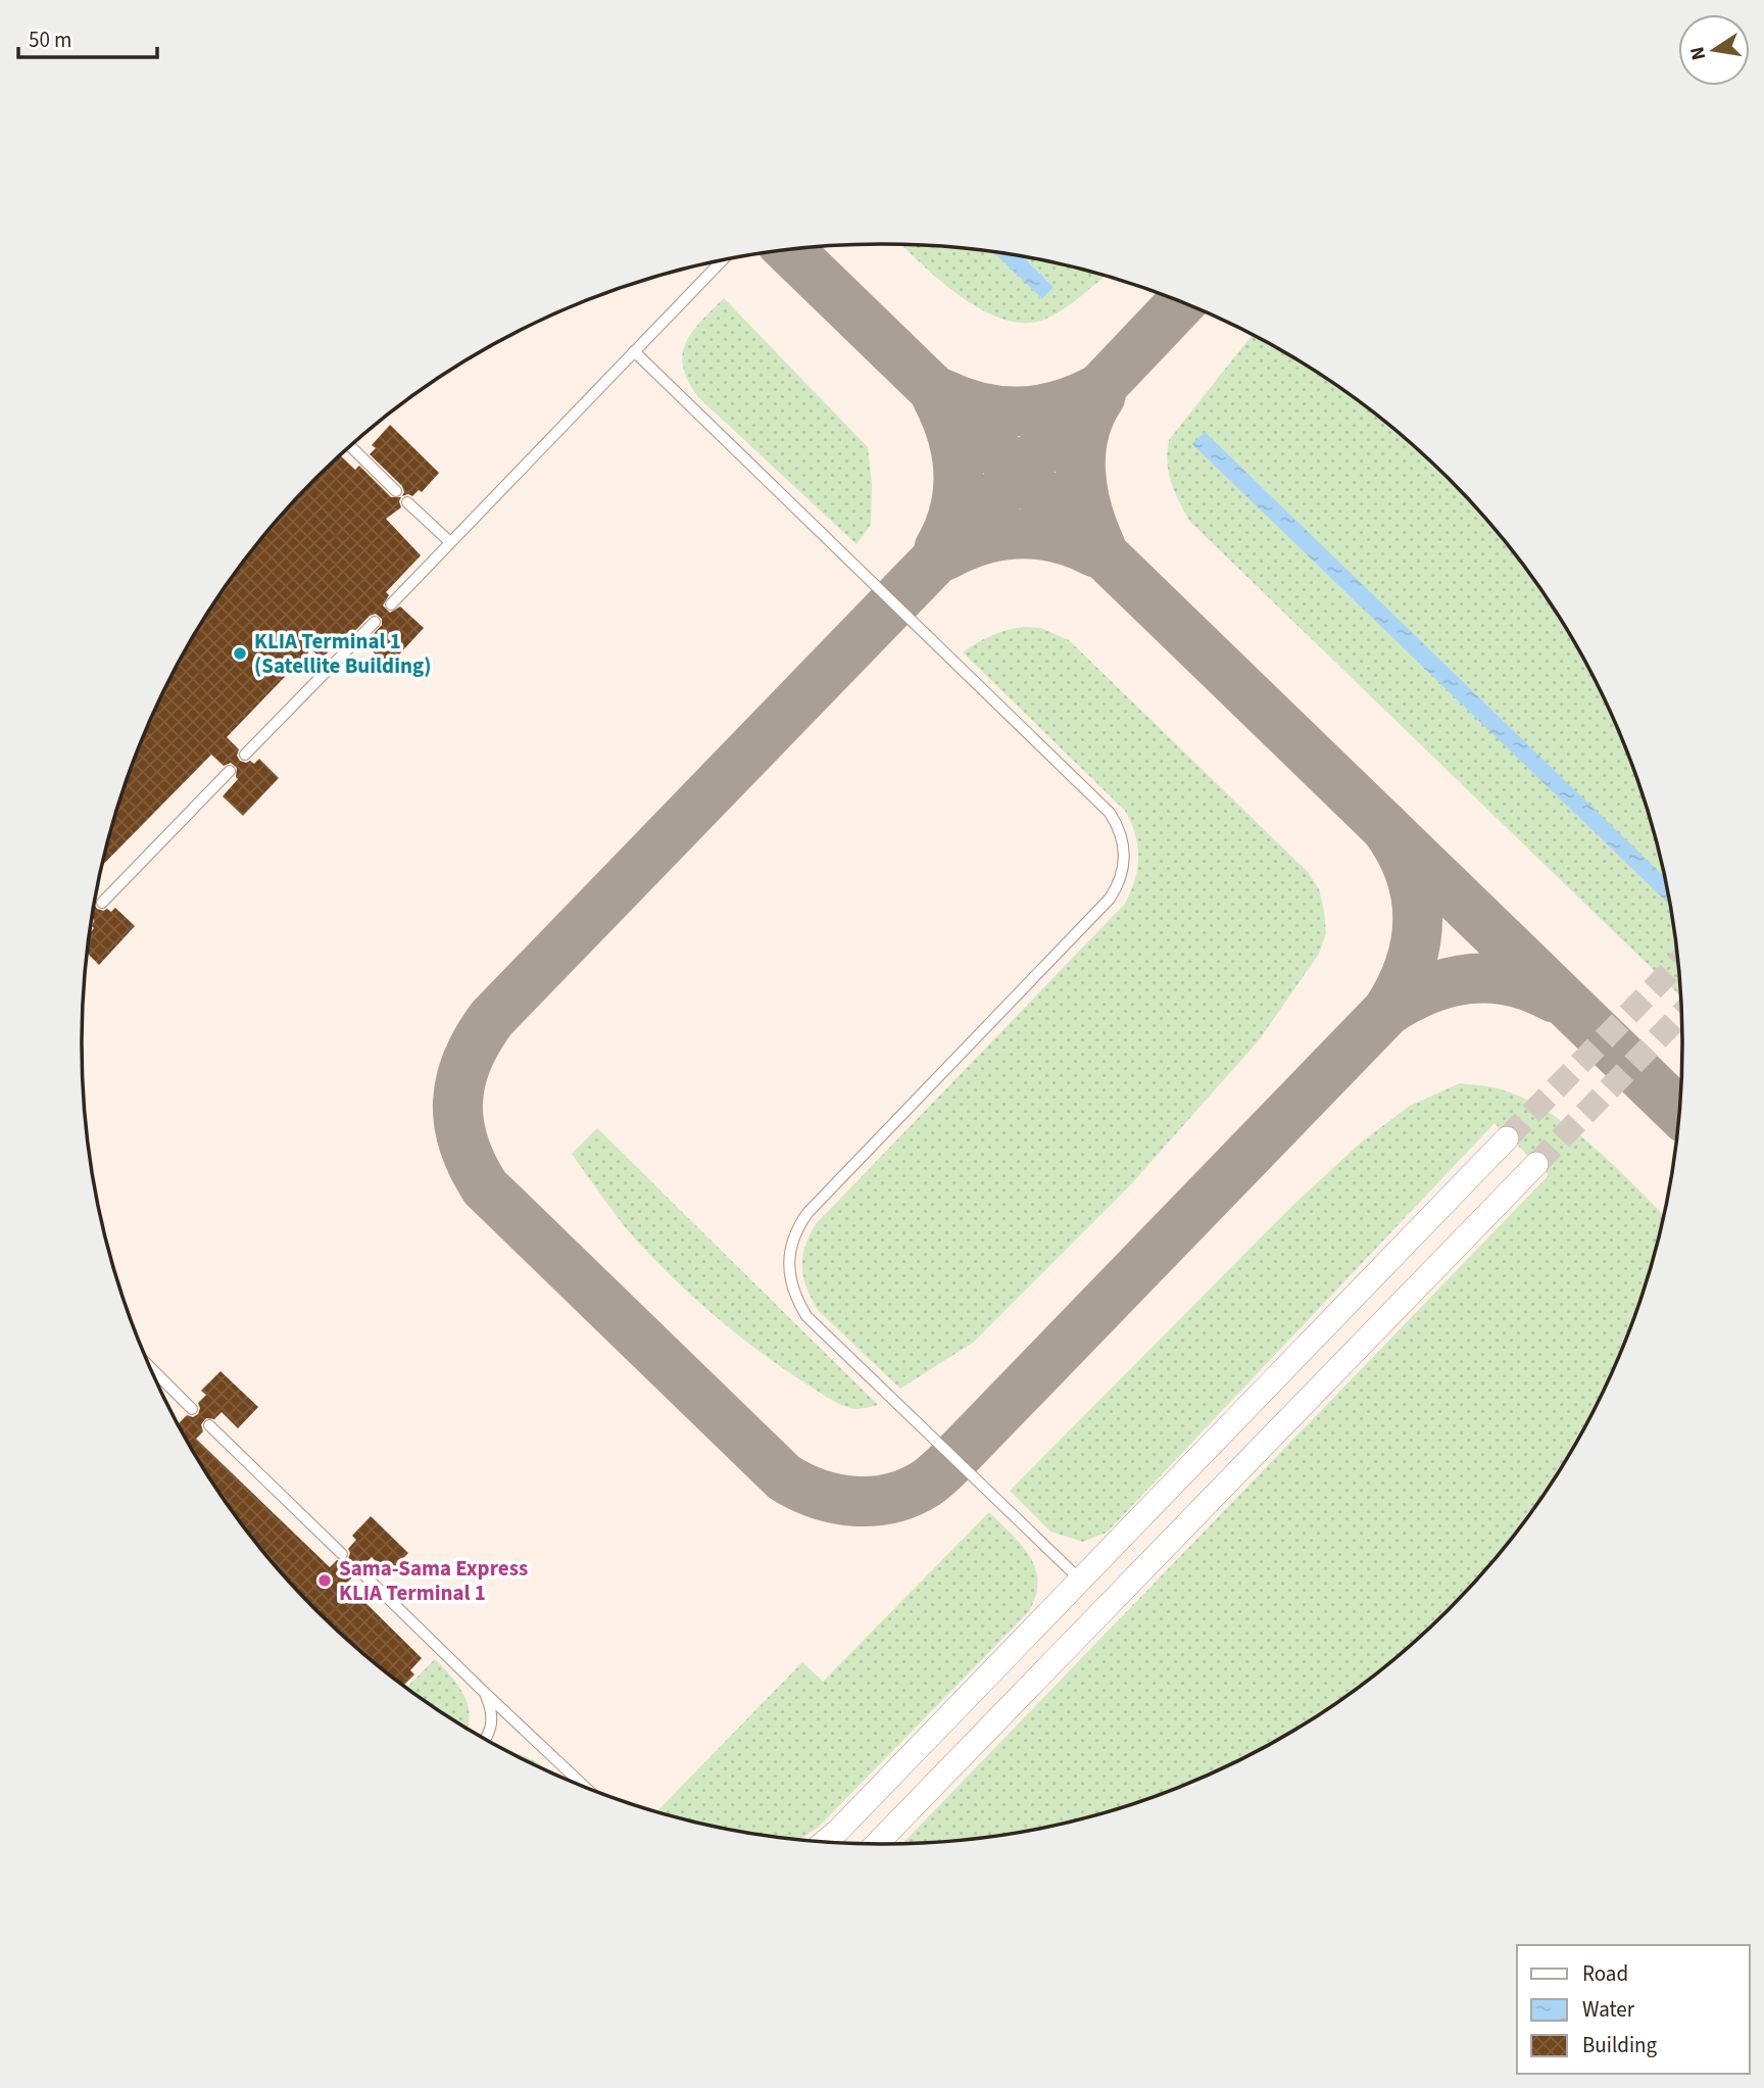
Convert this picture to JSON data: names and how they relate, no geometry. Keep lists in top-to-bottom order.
{
  "places": ["KLIA Terminal 1 (Satellite Building)", "Sama-Sama Express KLIA Terminal 1"],
  "legend": ["Road", "Water", "Building"],
  "scale_bar": "50 m",
  "north": "left"
}
